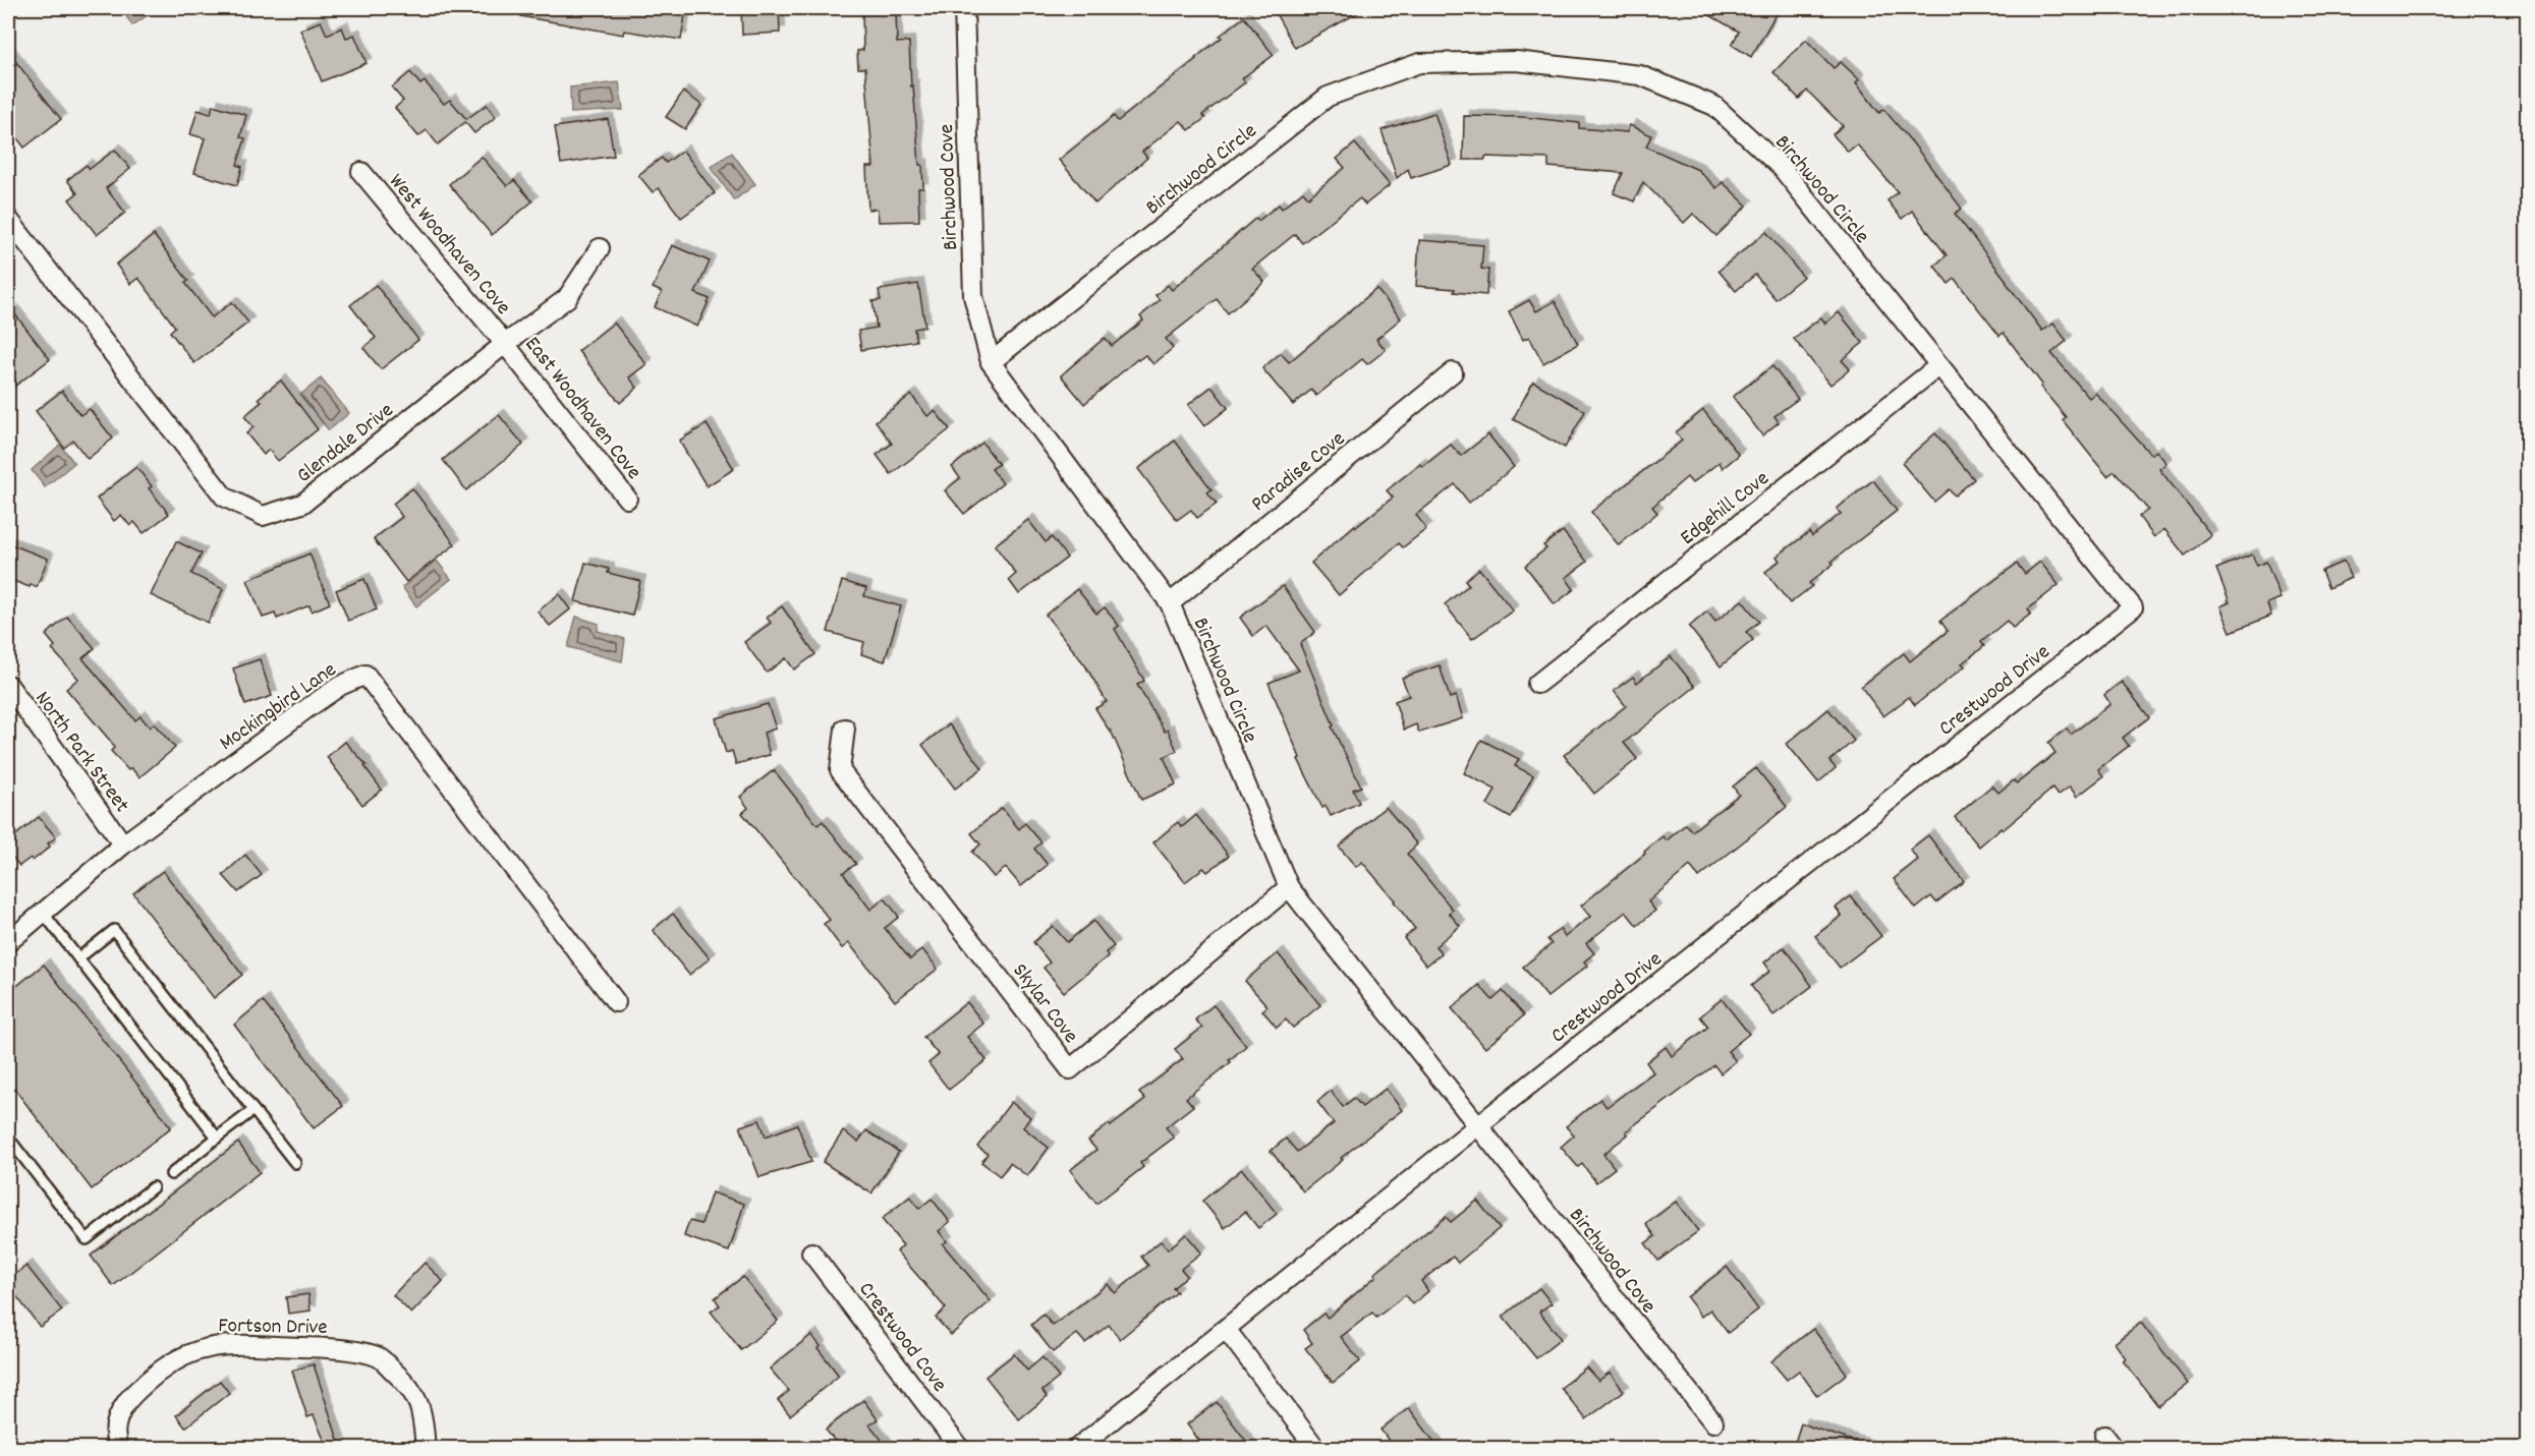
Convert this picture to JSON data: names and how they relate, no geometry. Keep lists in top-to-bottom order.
{
  "streets": {
    "street": [
      "Birchwood Circle",
      "Birchwood Cove",
      "West Woodhaven Cove",
      "East Woodhaven Cove",
      "Glendale Drive",
      "Paradise Cove",
      "Edgehill Cove",
      "Crestwood Drive",
      "Mockingbird Lane",
      "North Park Street",
      "Skylar Cove",
      "Fortson Drive",
      "Crestwood Cove"
    ]
  },
  "crossings": [
    ["Birchwood Circle", "Birchwood Cove"],
    ["Birchwood Circle", "Paradise Cove"],
    ["Birchwood Circle", "Edgehill Cove"],
    ["Birchwood Circle", "Crestwood Drive"],
    ["Birchwood Circle", "Skylar Cove"],
    ["Birchwood Cove", "Crestwood Drive"],
    ["West Woodhaven Cove", "East Woodhaven Cove"],
    ["West Woodhaven Cove", "Glendale Drive"],
    ["East Woodhaven Cove", "Glendale Drive"],
    ["Mockingbird Lane", "North Park Street"]
  ]
}
